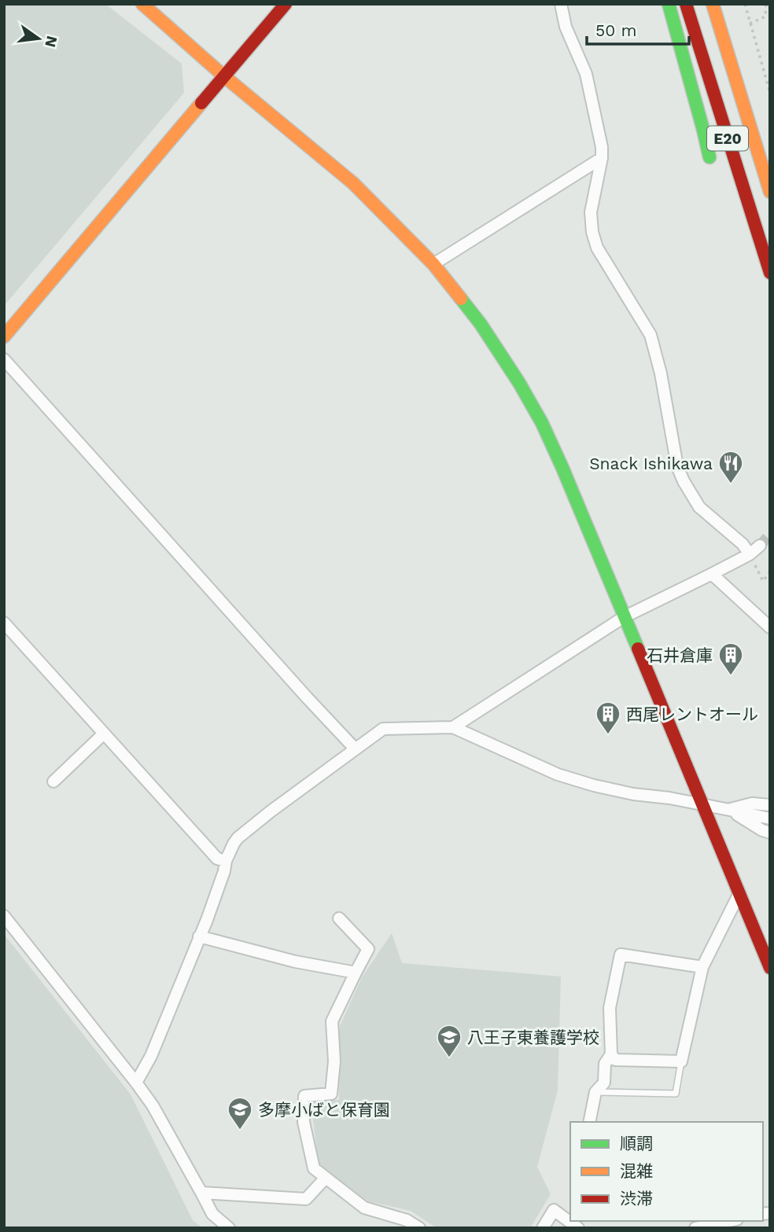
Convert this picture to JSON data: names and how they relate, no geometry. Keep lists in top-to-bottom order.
{
  "streets": {
    "main road": ["E20"]
  },
  "places": {
    "restaurant": ["Snack Ishikawa"],
    "building": ["石井倉庫", "西尾レントオール"],
    "school or university": ["八王子東養護学校", "多摩小ばと保育園"]
  },
  "legend": ["順調", "混雑", "渋滞"],
  "scale_bar": "50 m",
  "north": "right"
}
